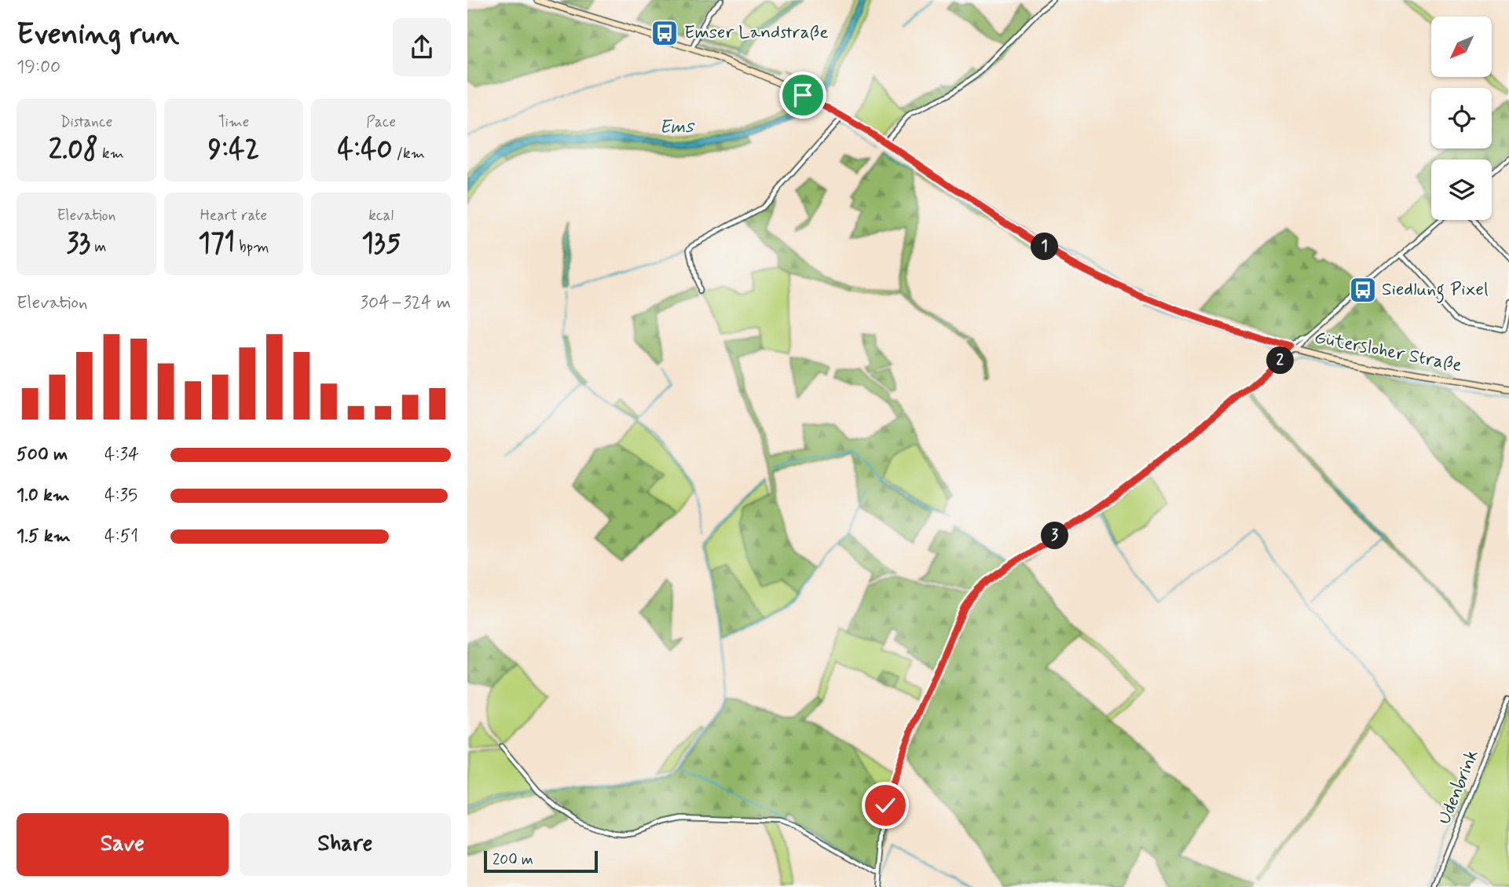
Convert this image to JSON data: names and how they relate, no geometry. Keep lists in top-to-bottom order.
{
  "streets": {
    "main road": ["Gütersloher Straße"],
    "street": ["Udenbrink"]
  },
  "water": ["Ems"],
  "places": {
    "bus stop": ["Emser Landstraße", "Siedlung Pixel"]
  },
  "scale_bar": "200 m",
  "north": "bottom left",
  "page": {
    "heading": ["Evening run", "19:00"],
    "stats": [
      ["Distance", "2.08 km"],
      ["Time", "9:42"],
      ["Pace", "4:40 /km"],
      ["Elevation", "33 m"],
      ["Heart rate", "171 bpm"],
      ["kcal", "135"]
    ],
    "pins": ["1", "2", "3"],
    "chart": ["Elevation", "304–324 m"],
    "list": [
      {
        "name": "500 m",
        "note": "4:34"
      },
      {
        "name": "1.0 km",
        "note": "4:35"
      },
      {
        "name": "1.5 km",
        "note": "4:51"
      }
    ],
    "buttons": ["Save", "Share"],
    "scale": "200 m"
  }
}
